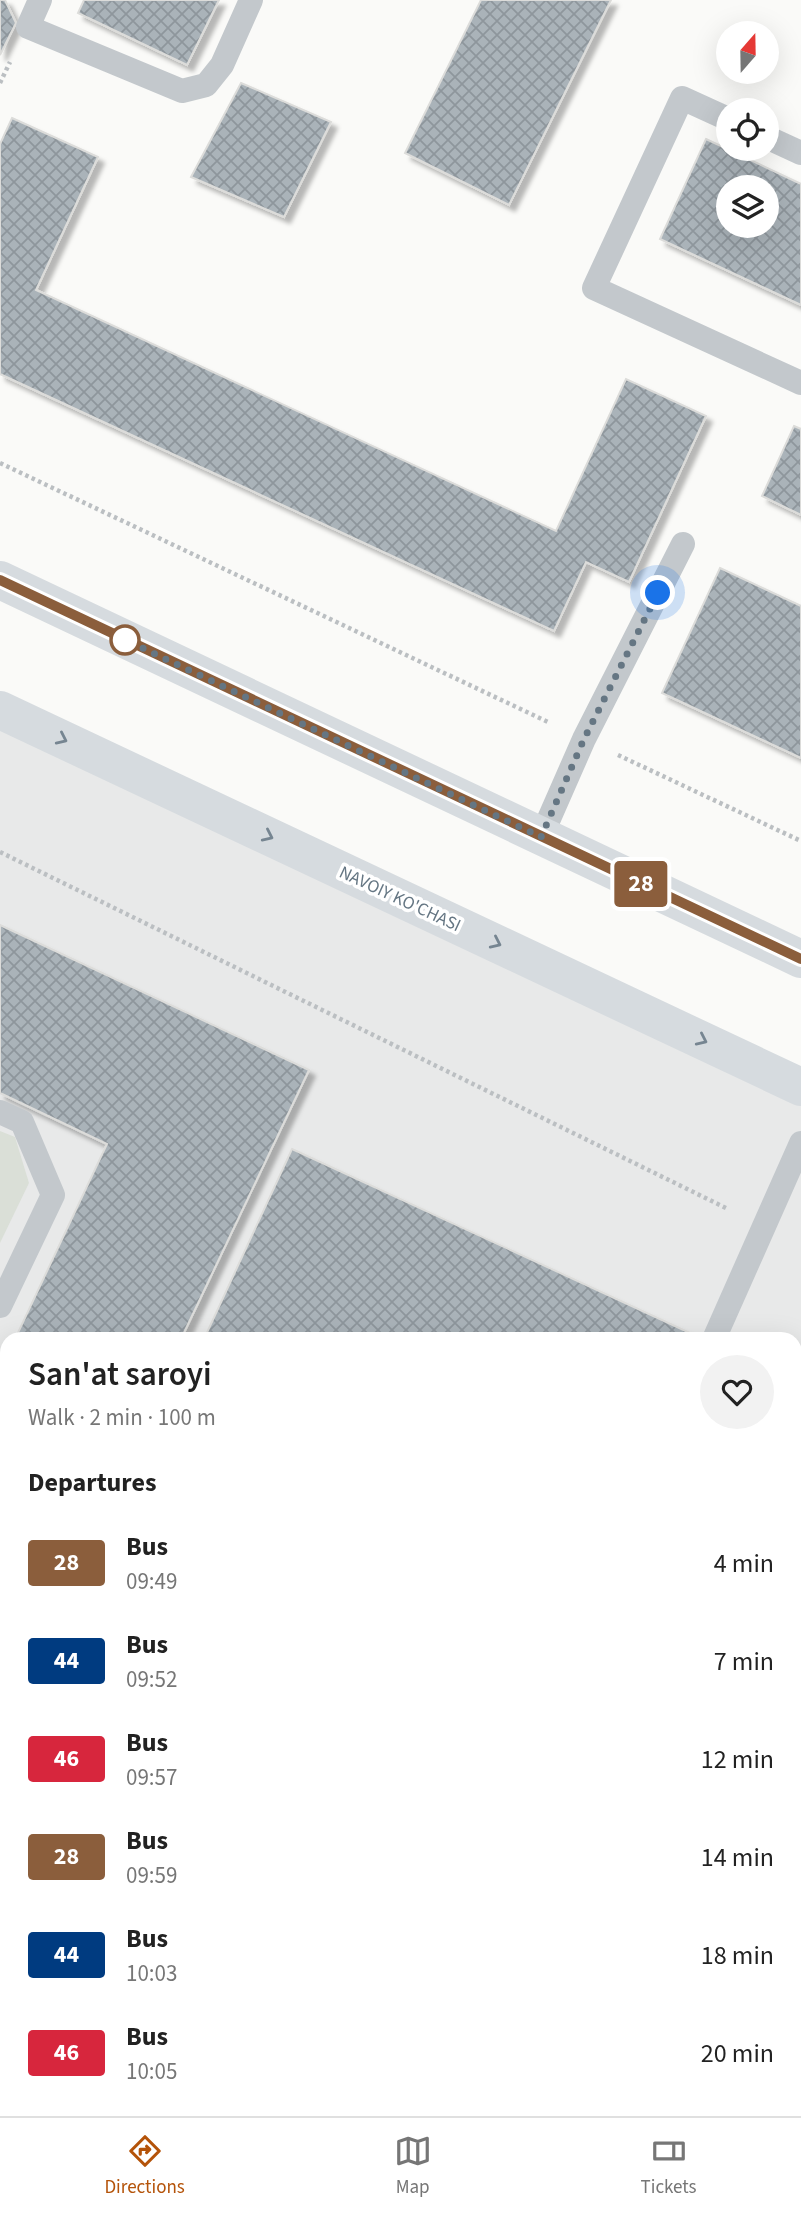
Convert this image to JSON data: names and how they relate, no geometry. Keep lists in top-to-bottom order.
{
  "streets": {
    "main road": ["NAVOIY KO'CHASI"]
  },
  "lines": ["bus line 28"],
  "north": "top",
  "page": {
    "on_map": "28",
    "heading": [
      ["San'at saroyi", "Walk · 2 min · 100 m"],
      "Departures"
    ],
    "list": [
      {
        "mark": "28",
        "name": "Bus",
        "note": "09:49",
        "value": "4 min"
      },
      {
        "mark": "44",
        "name": "Bus",
        "note": "09:52",
        "value": "7 min"
      },
      {
        "mark": "46",
        "name": "Bus",
        "note": "09:57",
        "value": "12 min"
      },
      {
        "mark": "28",
        "name": "Bus",
        "note": "09:59",
        "value": "14 min"
      },
      {
        "mark": "44",
        "name": "Bus",
        "note": "10:03",
        "value": "18 min"
      },
      {
        "mark": "46",
        "name": "Bus",
        "note": "10:05",
        "value": "20 min"
      }
    ],
    "tabs": ["Directions", "Map", "Tickets"]
  }
}
